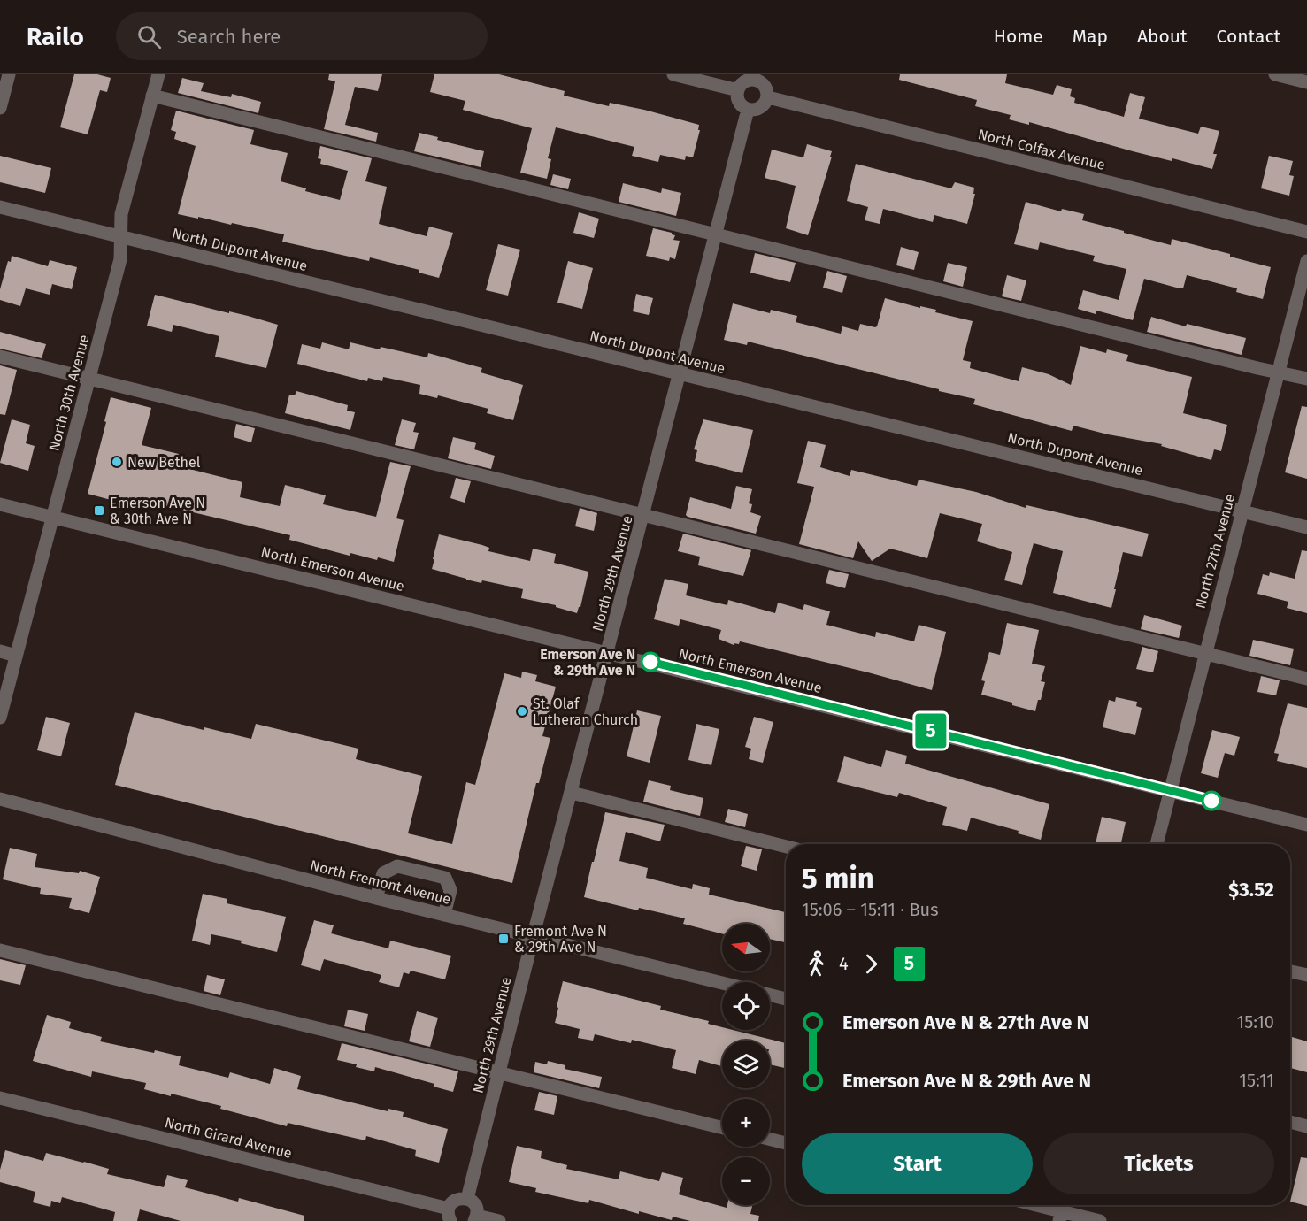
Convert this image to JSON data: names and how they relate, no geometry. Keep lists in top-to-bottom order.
{
  "streets": {
    "street": [
      "North Colfax Avenue",
      "North Dupont Avenue",
      "North 30th Avenue",
      "North 27th Avenue",
      "North Emerson Avenue",
      "North 29th Avenue",
      "North Fremont Avenue",
      "North Girard Avenue"
    ]
  },
  "crossings": [
    ["North Colfax Avenue", "North 29th Avenue"],
    ["North Dupont Avenue", "North 30th Avenue"],
    ["North Dupont Avenue", "North 27th Avenue"],
    ["North Dupont Avenue", "North 29th Avenue"],
    ["North 30th Avenue", "North Emerson Avenue"],
    ["North 27th Avenue", "North Emerson Avenue"],
    ["North Emerson Avenue", "North 29th Avenue"],
    ["North 29th Avenue", "North Fremont Avenue"]
  ],
  "places": {
    "other": ["New Bethel", "Emerson Ave N & 29th Ave N", "St. Olaf Lutheran Church"],
    "transit": ["Emerson Ave N & 30th Ave N", "Fremont Ave N & 29th Ave N"]
  },
  "lines": ["bus line 5"],
  "north": "left",
  "page": {
    "header": "Railo",
    "search": "Search here",
    "nav": [
      "Home",
      "Map",
      "About",
      "Contact"
    ],
    "on_map": "5",
    "heading": ["5 min", "15:06 – 15:11 · Bus", "$3.52"],
    "map_buttons": ["+", "−"],
    "legs": ["4", "5"],
    "list": [
      {
        "name": "Emerson Ave N & 27th Ave N",
        "value": "15:10"
      },
      {
        "name": "Emerson Ave N & 29th Ave N",
        "value": "15:11"
      }
    ],
    "buttons": ["Start", "Tickets"]
  }
}
